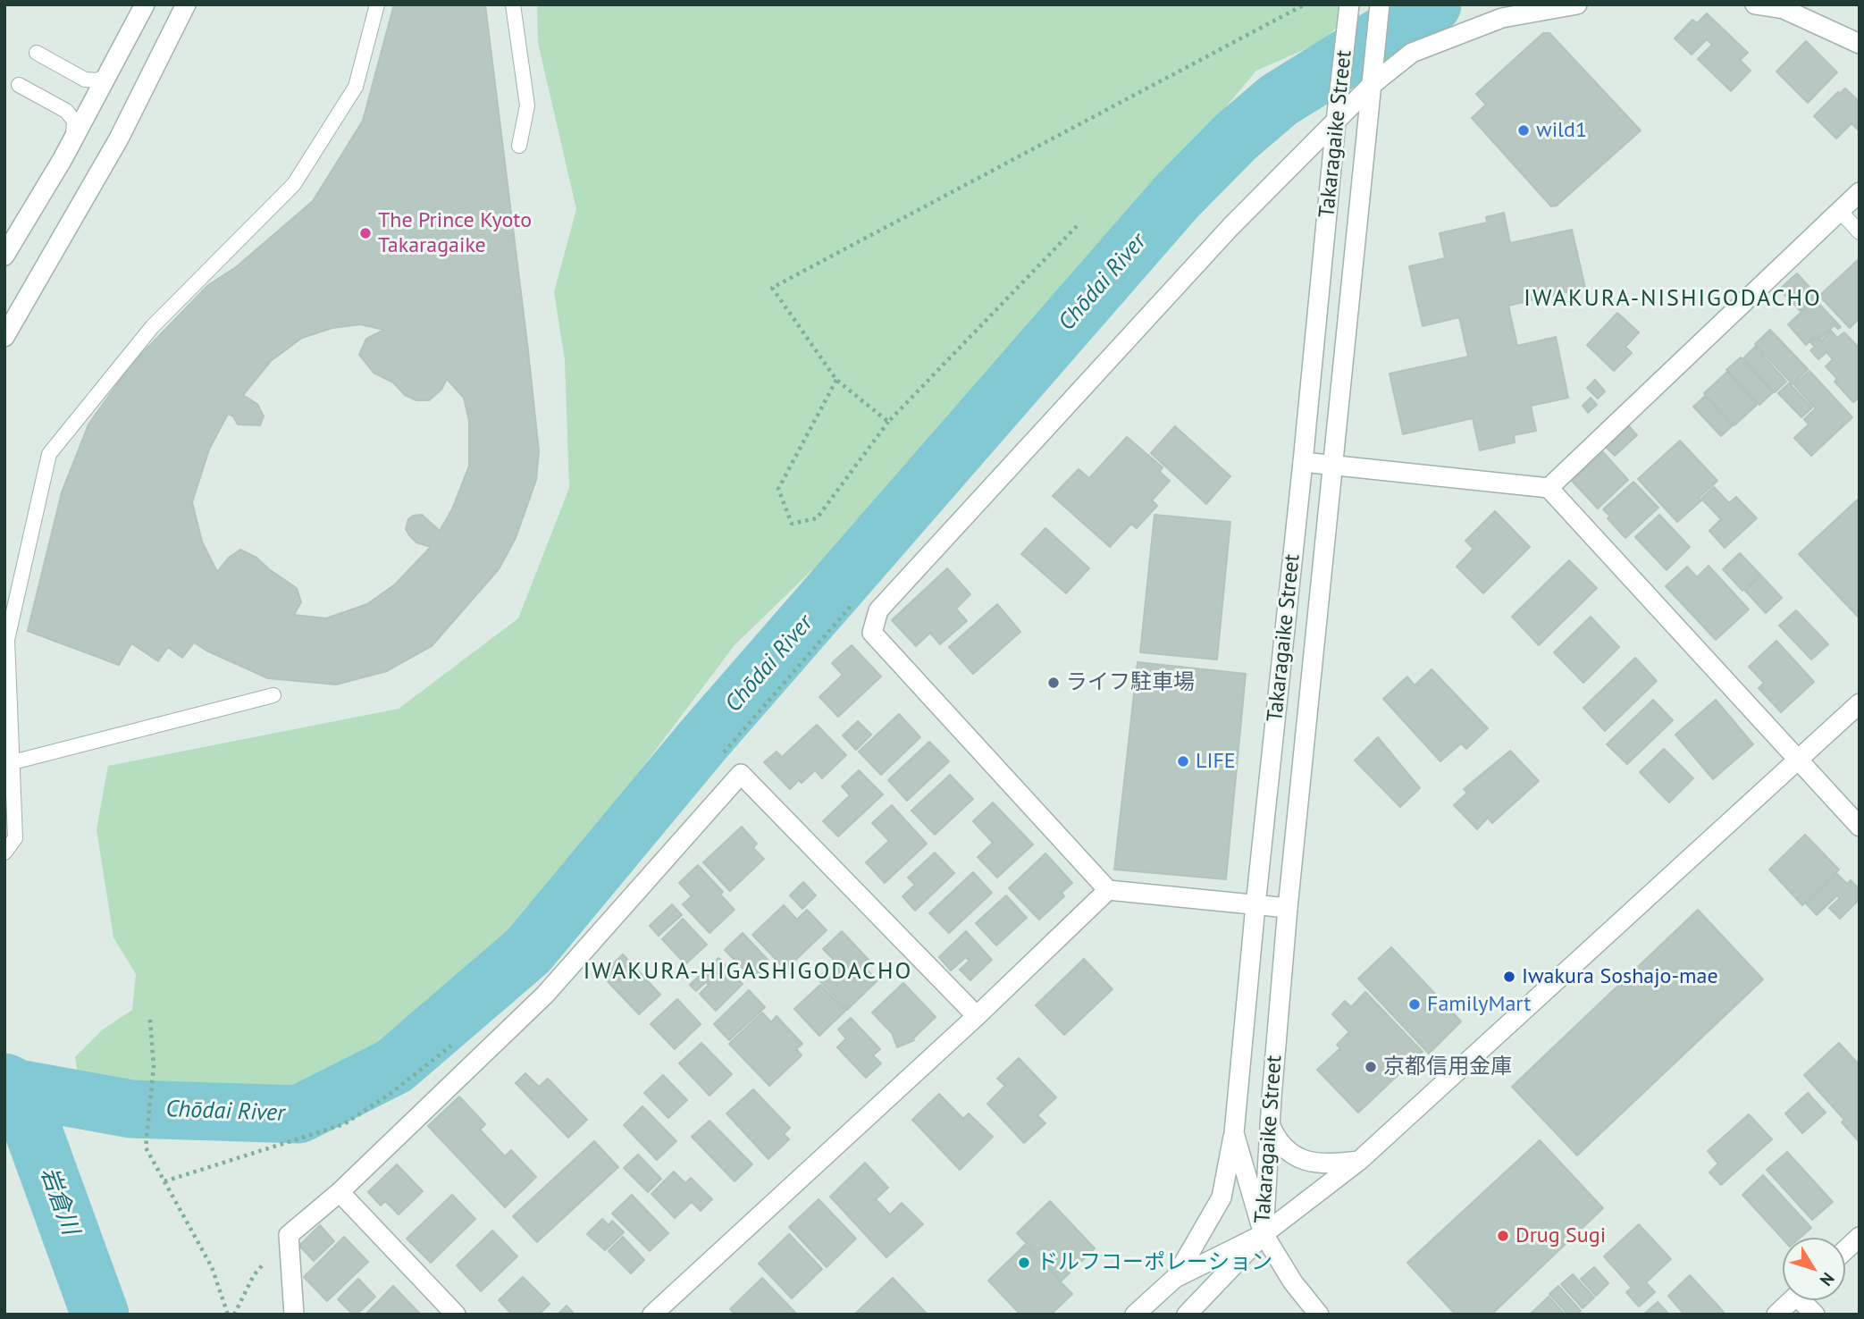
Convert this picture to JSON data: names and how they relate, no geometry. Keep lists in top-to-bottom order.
{
  "streets": {
    "street": ["Takaragaike Street"]
  },
  "districts": ["IWAKURA-NISHIGODACHO", "IWAKURA-HIGASHIGODACHO"],
  "water": ["Chōdai River", "岩倉川"],
  "places": [
    "wild1",
    "The Prince Kyoto Takaragaike",
    "ライフ駐車場",
    "LIFE",
    "Iwakura Soshajo-mae",
    "FamilyMart",
    "京都信用金庫",
    "Drug Sugi",
    "ドルフコーポレーション"
  ],
  "north": "bottom right"
}
